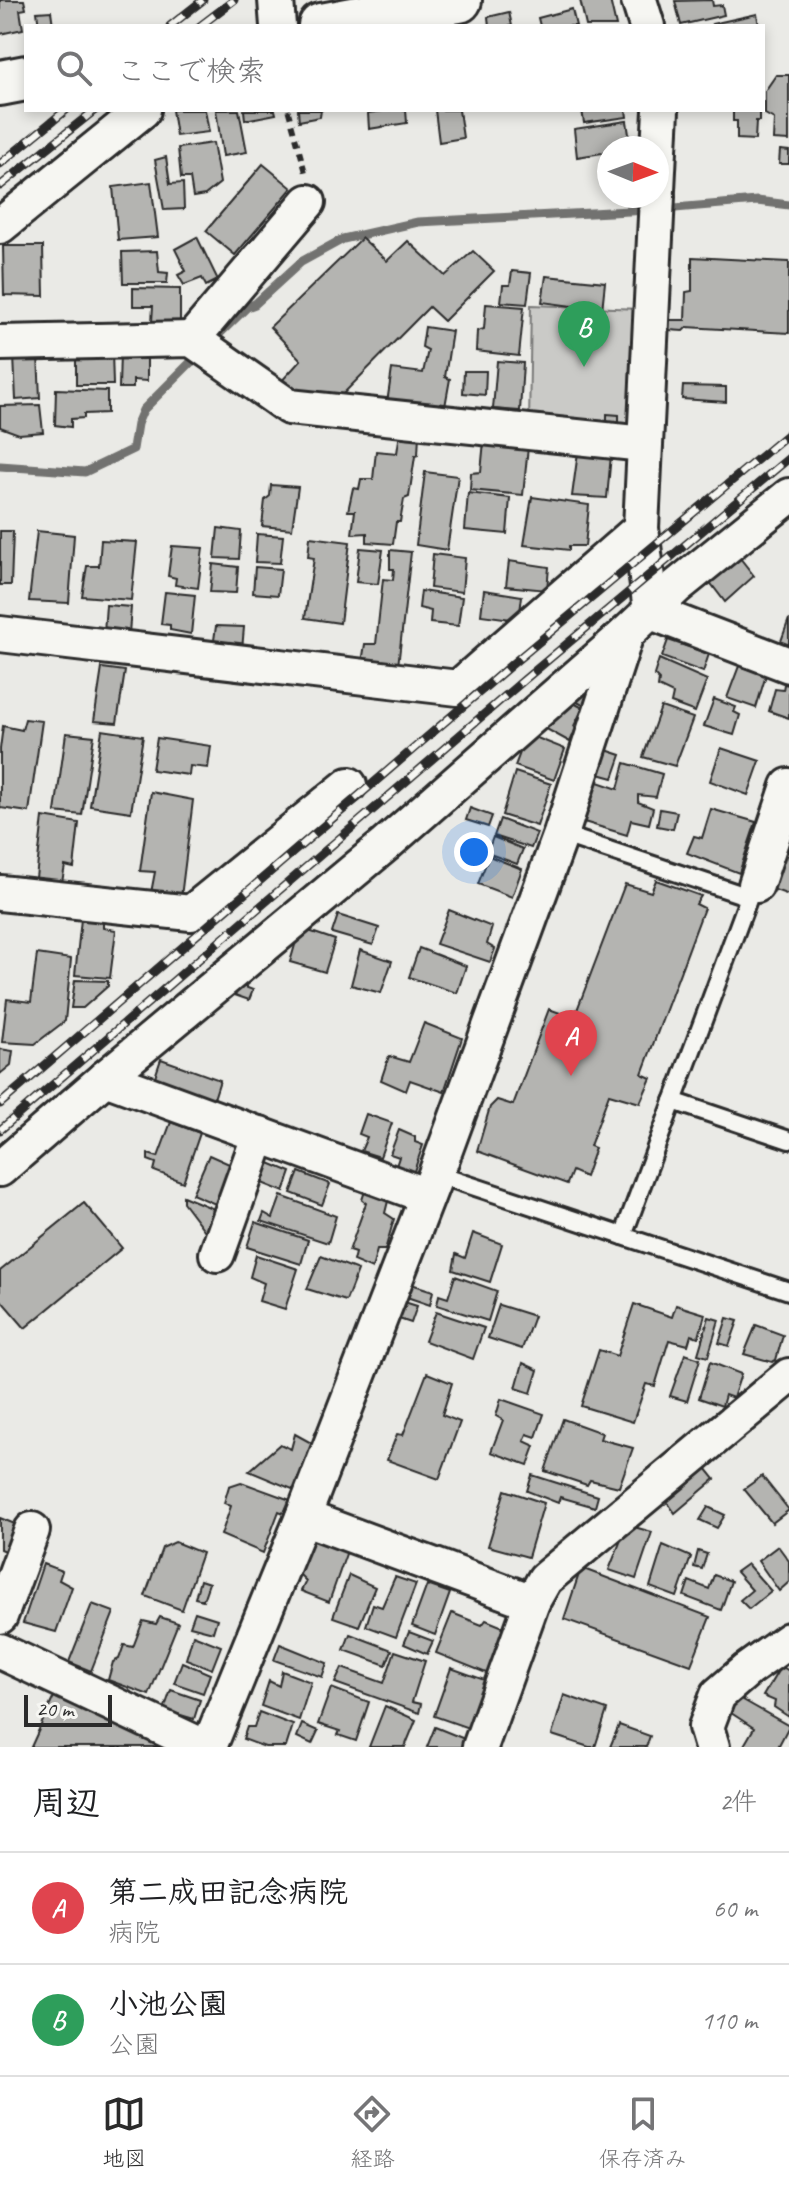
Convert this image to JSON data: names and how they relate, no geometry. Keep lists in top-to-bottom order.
{
  "scale_bar": "20 m",
  "north": "right",
  "page": {
    "search": "ここで検索",
    "pins": ["B", "A"],
    "scale": "20 m",
    "heading": ["周辺", "2件"],
    "list": [
      {
        "mark": "A",
        "name": "第二成田記念病院",
        "note": "病院",
        "value": "60 m"
      },
      {
        "mark": "B",
        "name": "小池公園",
        "note": "公園",
        "value": "110 m"
      }
    ],
    "nav": ["地図", "経路", "保存済み"]
  }
}
